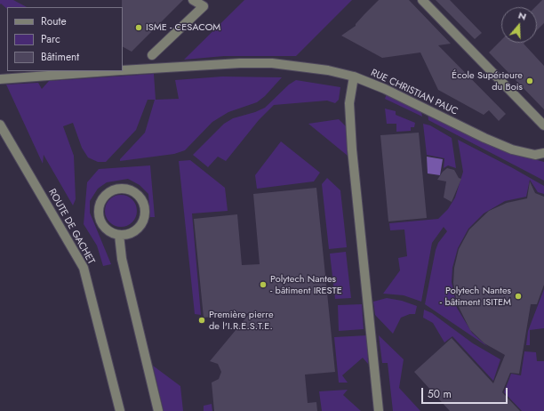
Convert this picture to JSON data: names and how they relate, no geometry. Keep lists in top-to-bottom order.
{
  "streets": {
    "street": ["RUE CHRISTIAN PAUC", "ROUTE DE GACHET"]
  },
  "places": [
    "ISME - CESACOM",
    "École Supérieure du Bois",
    "Polytech Nantes - bâtiment IRESTE",
    "Polytech Nantes - bâtiment ISITEM",
    "Première pierre de l'I.R.E.S.T.E."
  ],
  "legend": ["Route", "Parc", "Bâtiment"],
  "scale_bar": "50 m",
  "north": "top"
}
